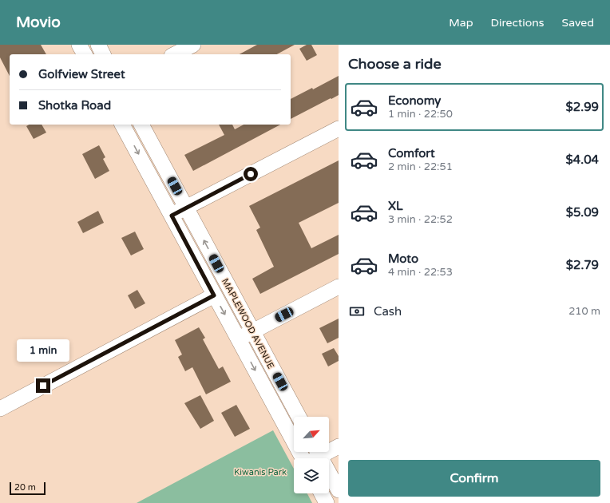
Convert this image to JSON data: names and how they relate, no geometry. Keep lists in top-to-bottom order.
{
  "streets": {
    "street": ["MAPLEWOOD AVENUE"]
  },
  "parks": ["Kiwanis Park"],
  "scale_bar": "20 m",
  "north": "top right",
  "page": {
    "header": "Movio",
    "nav": ["Map", "Directions", "Saved"],
    "heading": "Choose a ride",
    "banner": ["Golfview Street", "Shotka Road"],
    "list": [
      {
        "name": "Economy",
        "note": "1 min · 22:50",
        "value": "$2.99"
      },
      {
        "name": "Comfort",
        "note": "2 min · 22:51",
        "value": "$4.04"
      },
      {
        "name": "XL",
        "note": "3 min · 22:52",
        "value": "$5.09"
      },
      {
        "name": "Moto",
        "note": "4 min · 22:53",
        "value": "$2.79"
      }
    ],
    "pay": ["Cash", "210 m"],
    "bubble": "1 min",
    "buttons": "Confirm",
    "scale": "20 m"
  }
}
